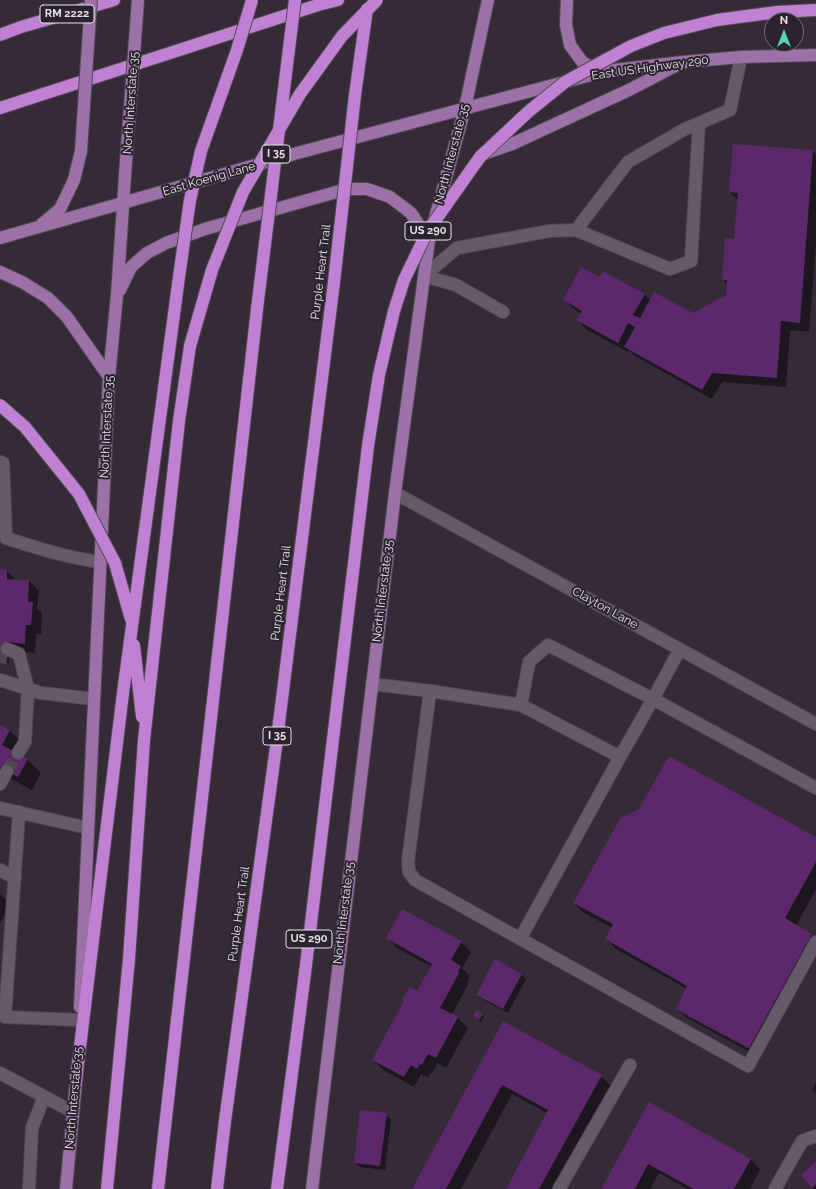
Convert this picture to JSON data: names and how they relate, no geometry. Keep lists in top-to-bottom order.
{
  "streets": {
    "highway": [
      "RM 2222",
      "I 35",
      "US 290",
      "Purple Heart Trail"
    ],
    "main road": ["East US Highway 290", "North Interstate 35", "East Koenig Lane"],
    "street": ["Clayton Lane"]
  },
  "crossings": [
    ["East US Highway 290", "North Interstate 35"],
    ["East US Highway 290", "East Koenig Lane"],
    ["North Interstate 35", "East Koenig Lane"],
    ["North Interstate 35", "Clayton Lane"]
  ],
  "north": "top"
}
